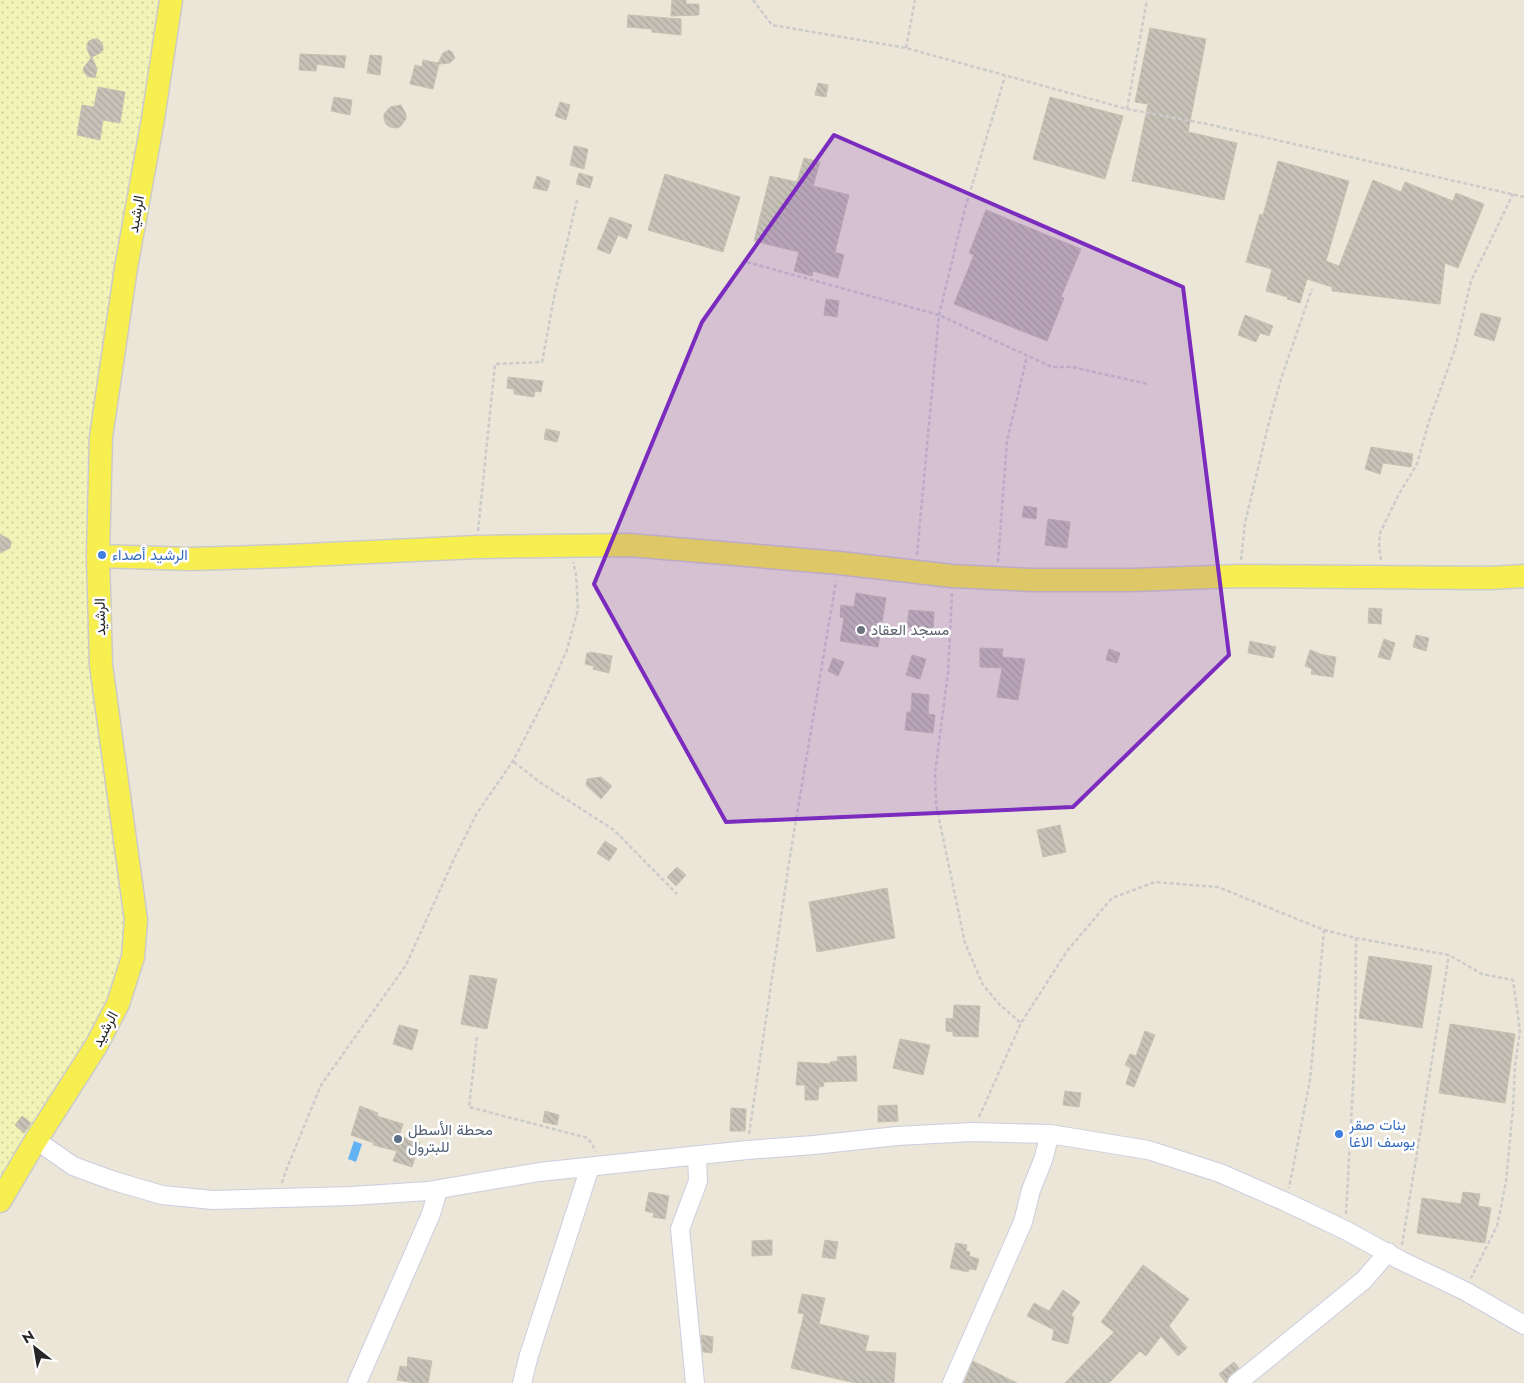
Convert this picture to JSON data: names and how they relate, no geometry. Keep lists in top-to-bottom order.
{
  "streets": {
    "main road": ["الرشيد"]
  },
  "places": [
    "الرشيد أصداء",
    "مسجد العقاد",
    "بنات صقر يوسف الاغا",
    "محطة الأسطل للبترول"
  ],
  "north": "top left"
}
